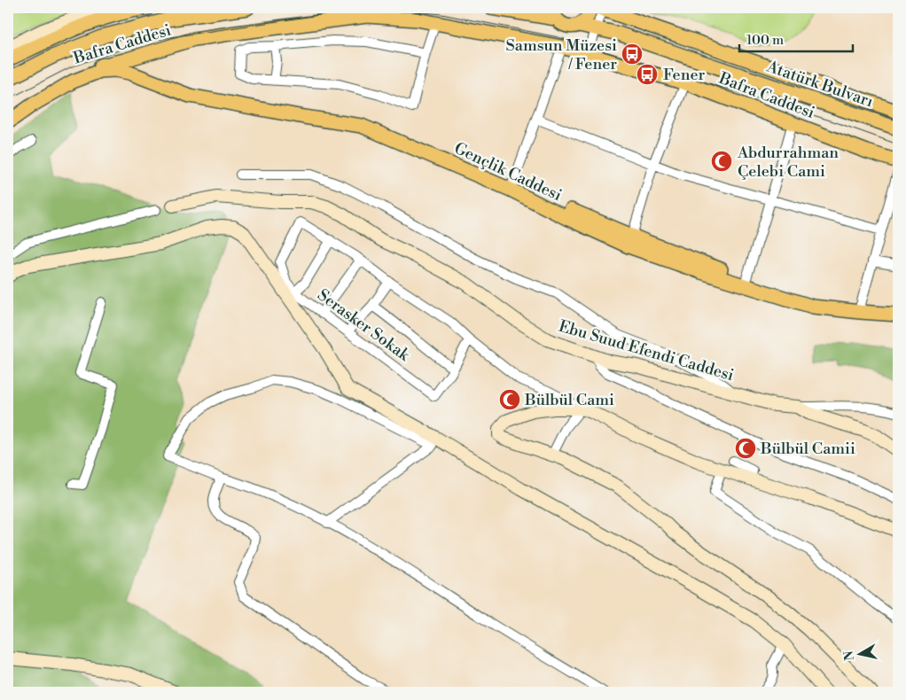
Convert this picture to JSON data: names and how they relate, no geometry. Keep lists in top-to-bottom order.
{
  "streets": {
    "main road": ["Bafra Caddesi", "Atatürk Bulvarı", "Gençlik Caddesi"],
    "street": ["Serasker Sokak", "Ebu Suud Efendi Caddesi"]
  },
  "crossings": [
    ["Bafra Caddesi", "Gençlik Caddesi"]
  ],
  "places": {
    "bus stop": ["Samsun Müzesi / Fener", "Fener"],
    "mosque": ["Abdurrahman Çelebi Cami", "Bülbül Cami", "Bülbül Camii"]
  },
  "scale_bar": "100 m",
  "north": "left"
}
